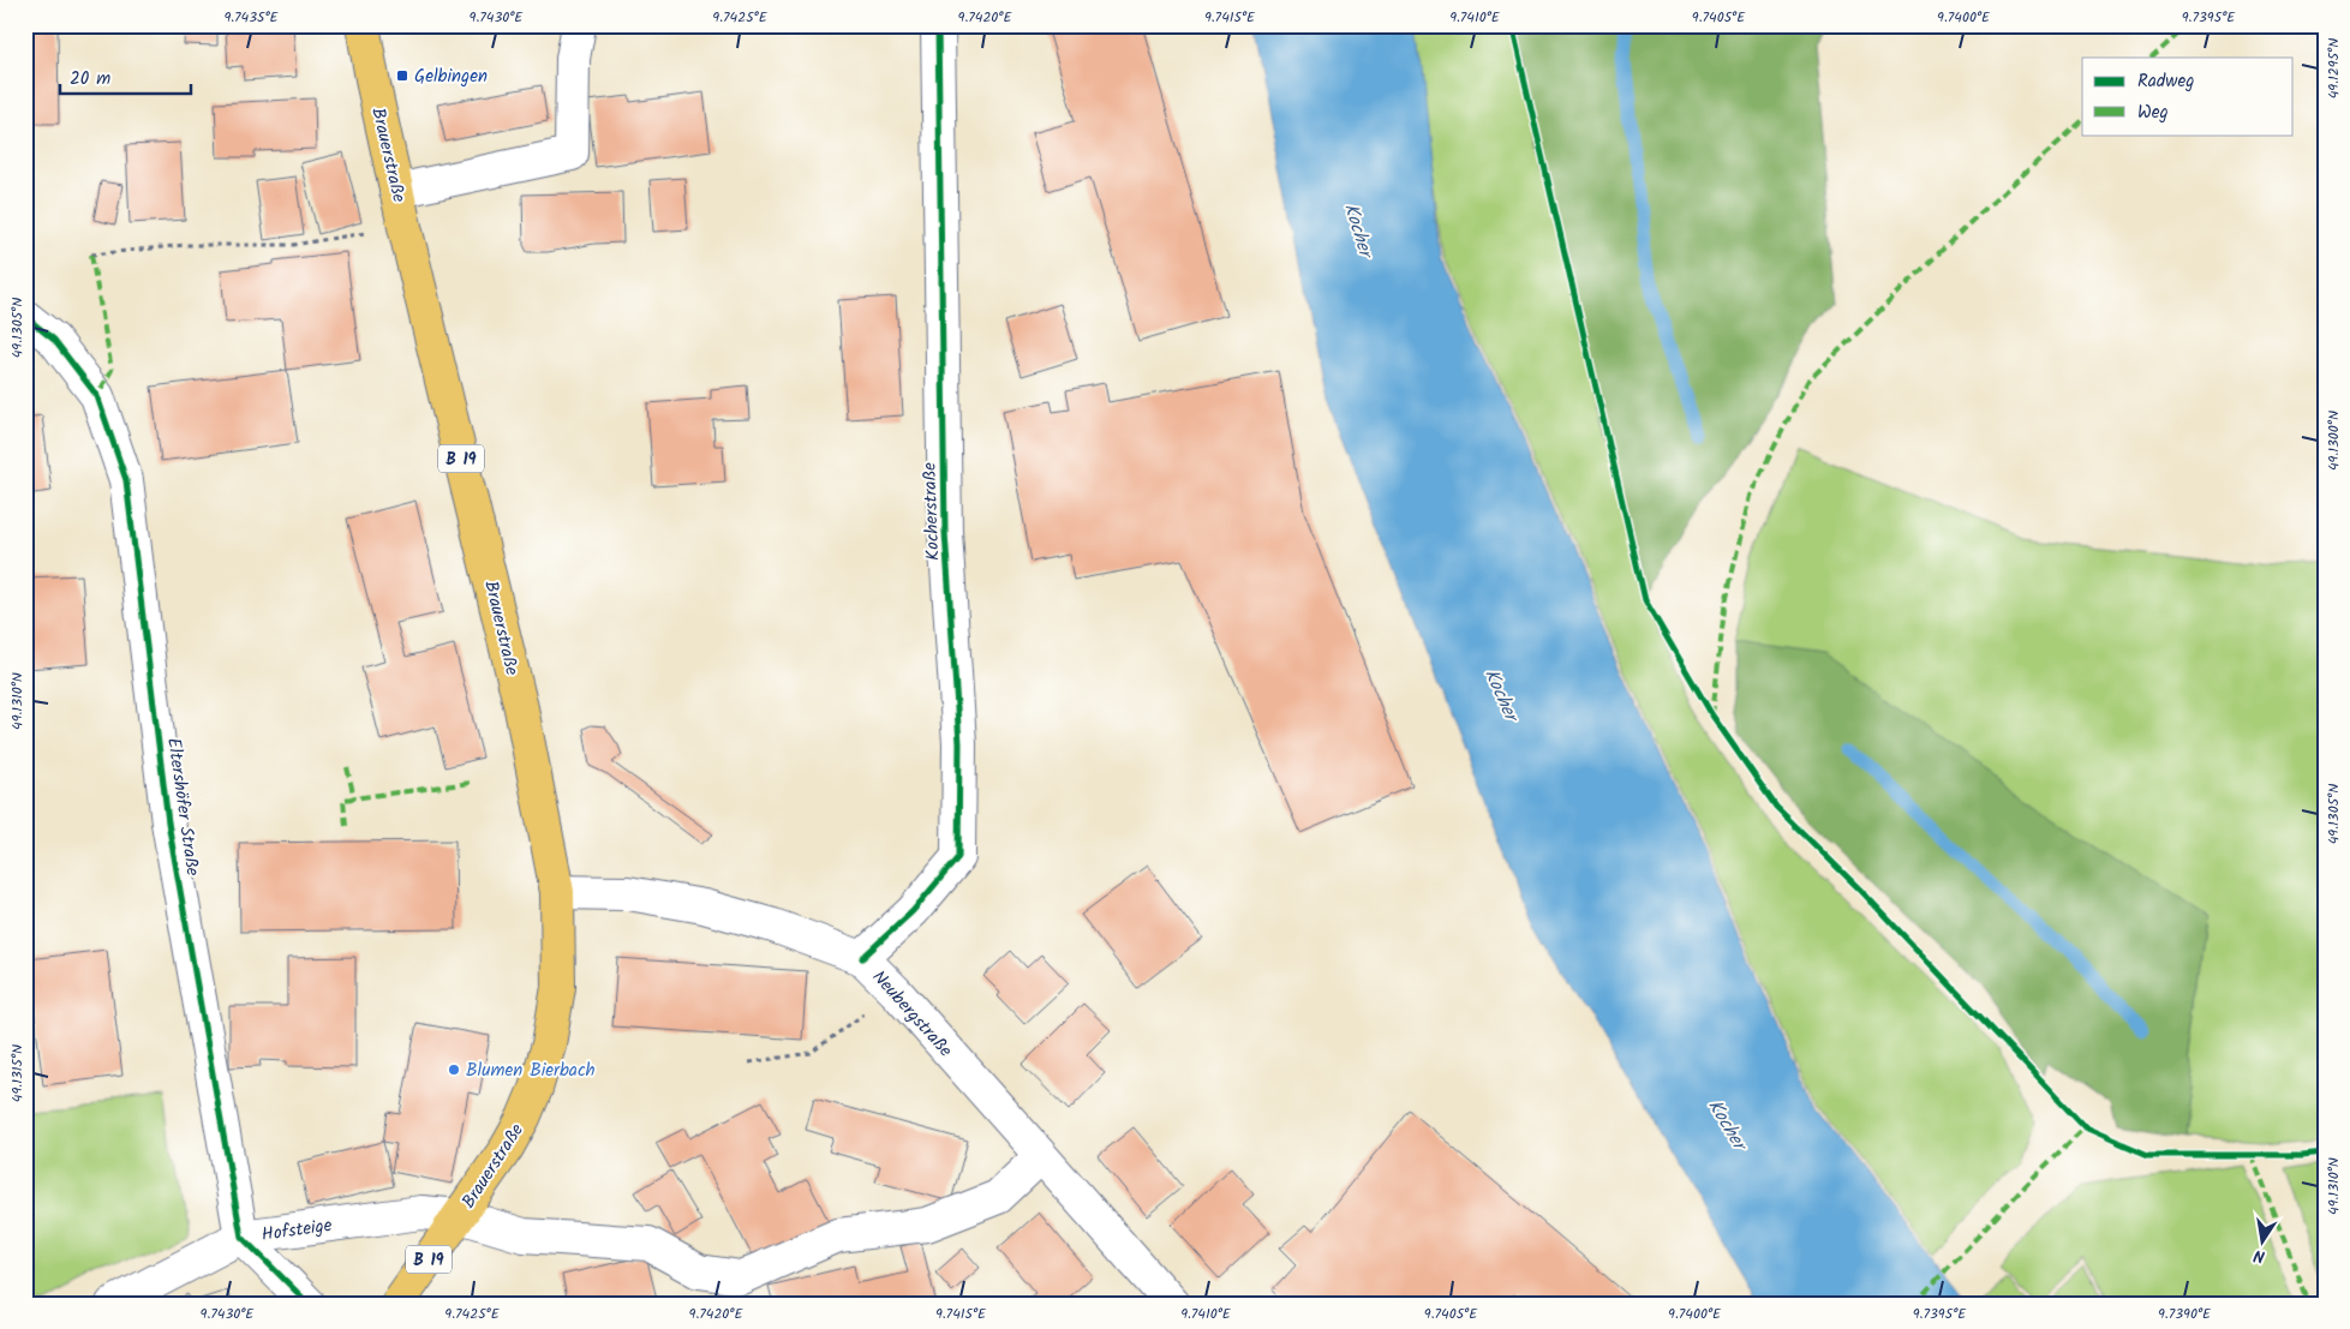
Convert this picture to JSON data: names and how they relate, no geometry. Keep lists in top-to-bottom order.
{
  "streets": {
    "main road": ["Brauerstraße", "B 19"],
    "street": [
      "Kocherstraße",
      "Eltershöfer Straße",
      "Neubergstraße",
      "Hofsteige"
    ]
  },
  "crossings": [
    ["Brauerstraße", "B 19"],
    ["Brauerstraße", "Neubergstraße"],
    ["Brauerstraße", "Hofsteige"],
    ["B 19", "Hofsteige"],
    ["Kocherstraße", "Neubergstraße"],
    ["Eltershöfer Straße", "Hofsteige"],
    ["Neubergstraße", "Hofsteige"]
  ],
  "water": ["Kocher"],
  "places": {
    "transit": ["Gelbingen"],
    "other": ["Blumen Bierbach"]
  },
  "legend": ["Radweg", "Weg"],
  "scale_bar": "20 m",
  "north": "bottom",
  "coordinates": [
    "9.7435°E",
    "9.7430°E",
    "9.7425°E",
    "9.7420°E",
    "9.7415°E",
    "9.7410°E",
    "9.7405°E",
    "9.7400°E",
    "9.7395°E",
    "49.1295°N",
    "49.1305°N",
    "49.1300°N",
    "49.1310°N",
    "49.1315°N",
    "9.7390°E"
  ]
}
